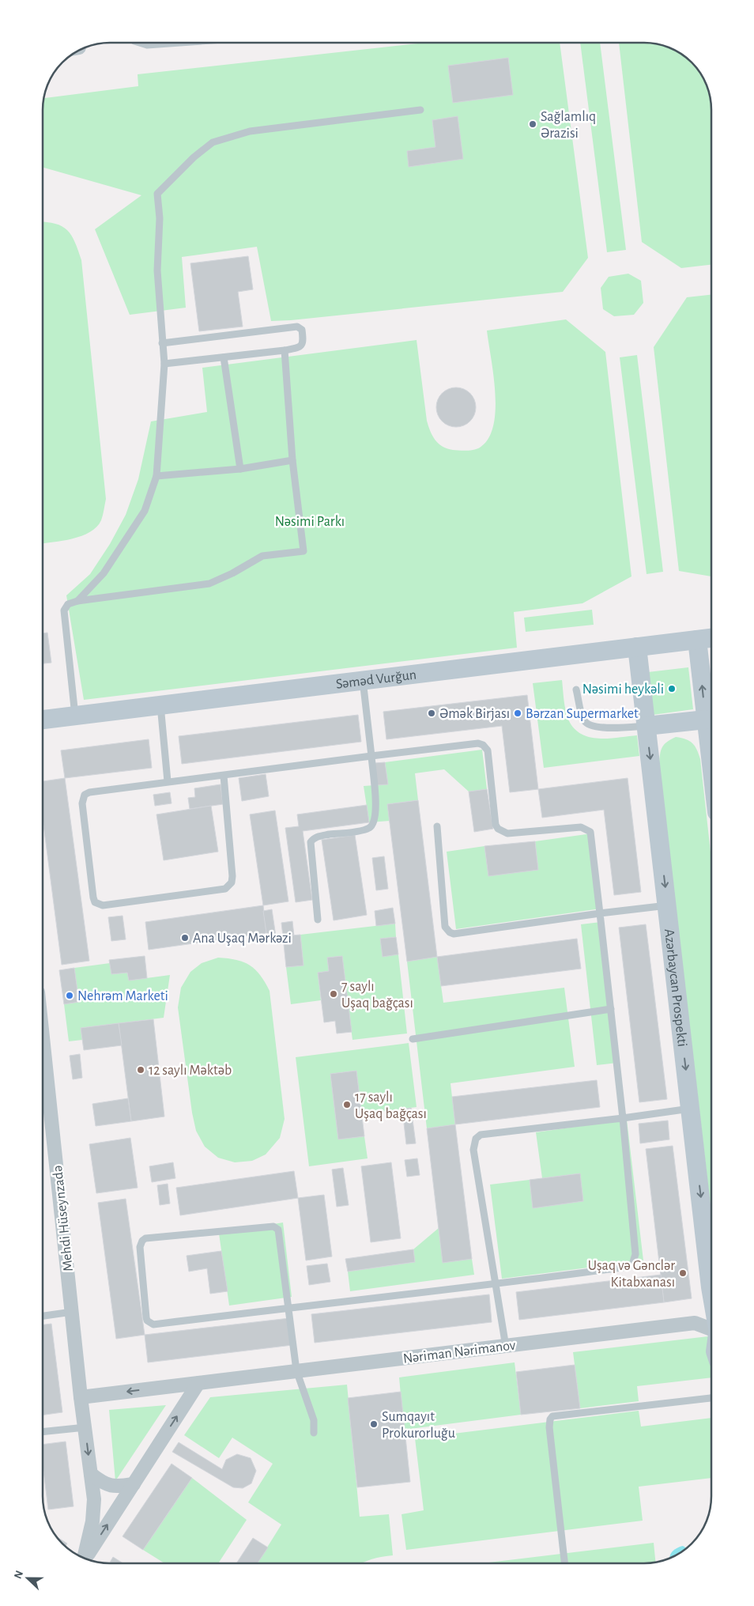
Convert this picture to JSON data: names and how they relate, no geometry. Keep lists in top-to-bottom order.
{
  "streets": {
    "main road": ["Səməd Vurğun", "Azərbaycan Prospekti"],
    "street": ["Mehdi Hüseynzadə", "Nəriman Nərimanov"]
  },
  "crossings": [
    ["Səməd Vurğun", "Azərbaycan Prospekti"],
    ["Mehdi Hüseynzadə", "Nəriman Nərimanov"]
  ],
  "one_way": ["Azərbaycan Prospekti"],
  "parks": ["Nəsimi Parkı"],
  "places": [
    "Sağlamlıq Ərazisi",
    "Nəsimi heykəli",
    "Əmək Birjası",
    "Bərzan Supermarket",
    "Ana Uşaq Mərkəzi",
    "7 saylı Uşaq bağçası",
    "Nehrəm Marketi",
    "12 saylı Məktəb",
    "17 saylı Uşaq bağçası",
    "Uşaq və Gənclər Kitabxanası",
    "Sumqayıt Prokurorluğu"
  ],
  "north": "left"
}
